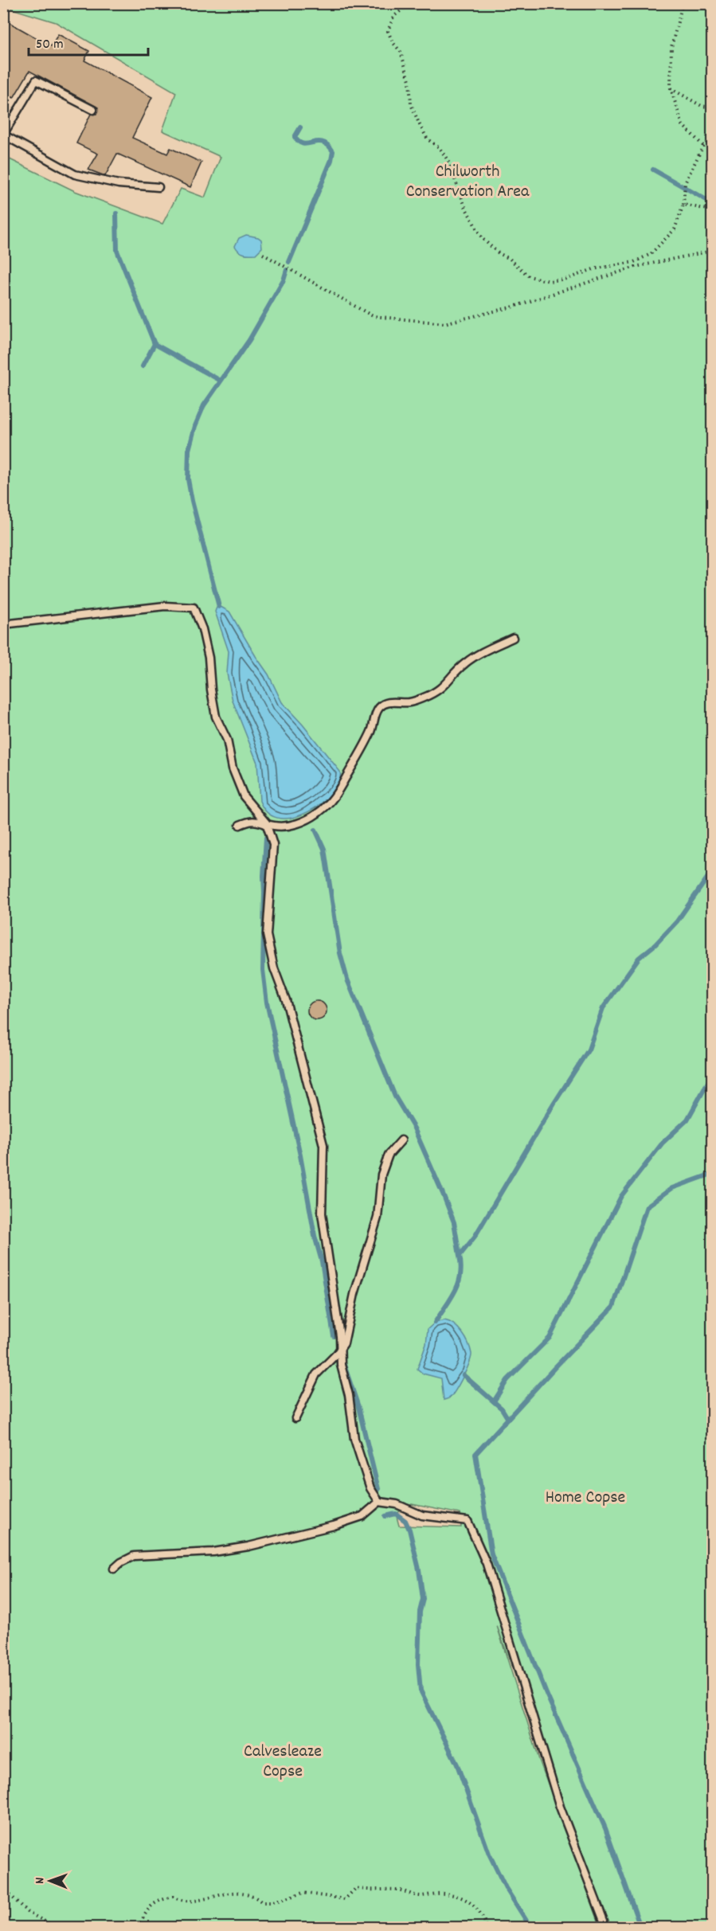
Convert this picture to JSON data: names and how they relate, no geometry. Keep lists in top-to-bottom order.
{
  "parks": ["Chilworth Conservation Area", "Home Copse", "Calvesleaze Copse"],
  "scale_bar": "50 m",
  "north": "left"
}
